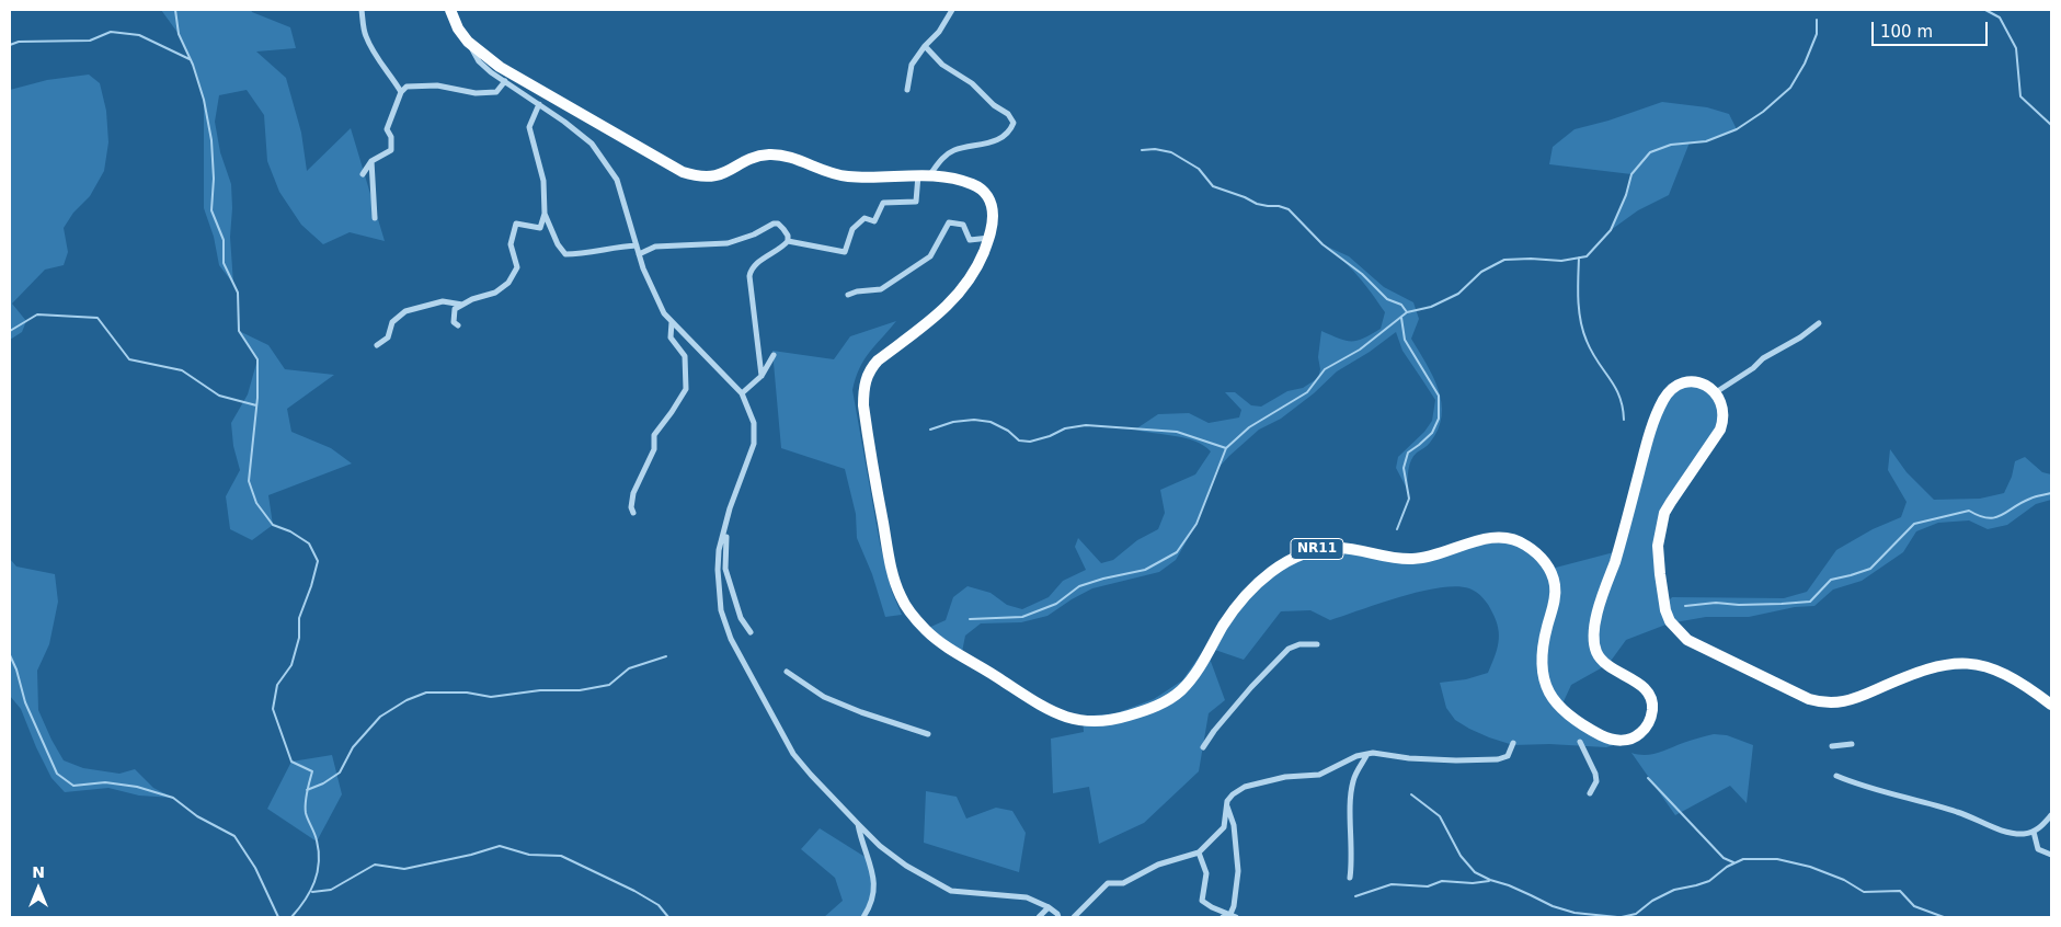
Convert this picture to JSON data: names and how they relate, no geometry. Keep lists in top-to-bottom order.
{
  "streets": {
    "highway": ["NR11"]
  },
  "scale_bar": "100 m",
  "north": "top"
}
